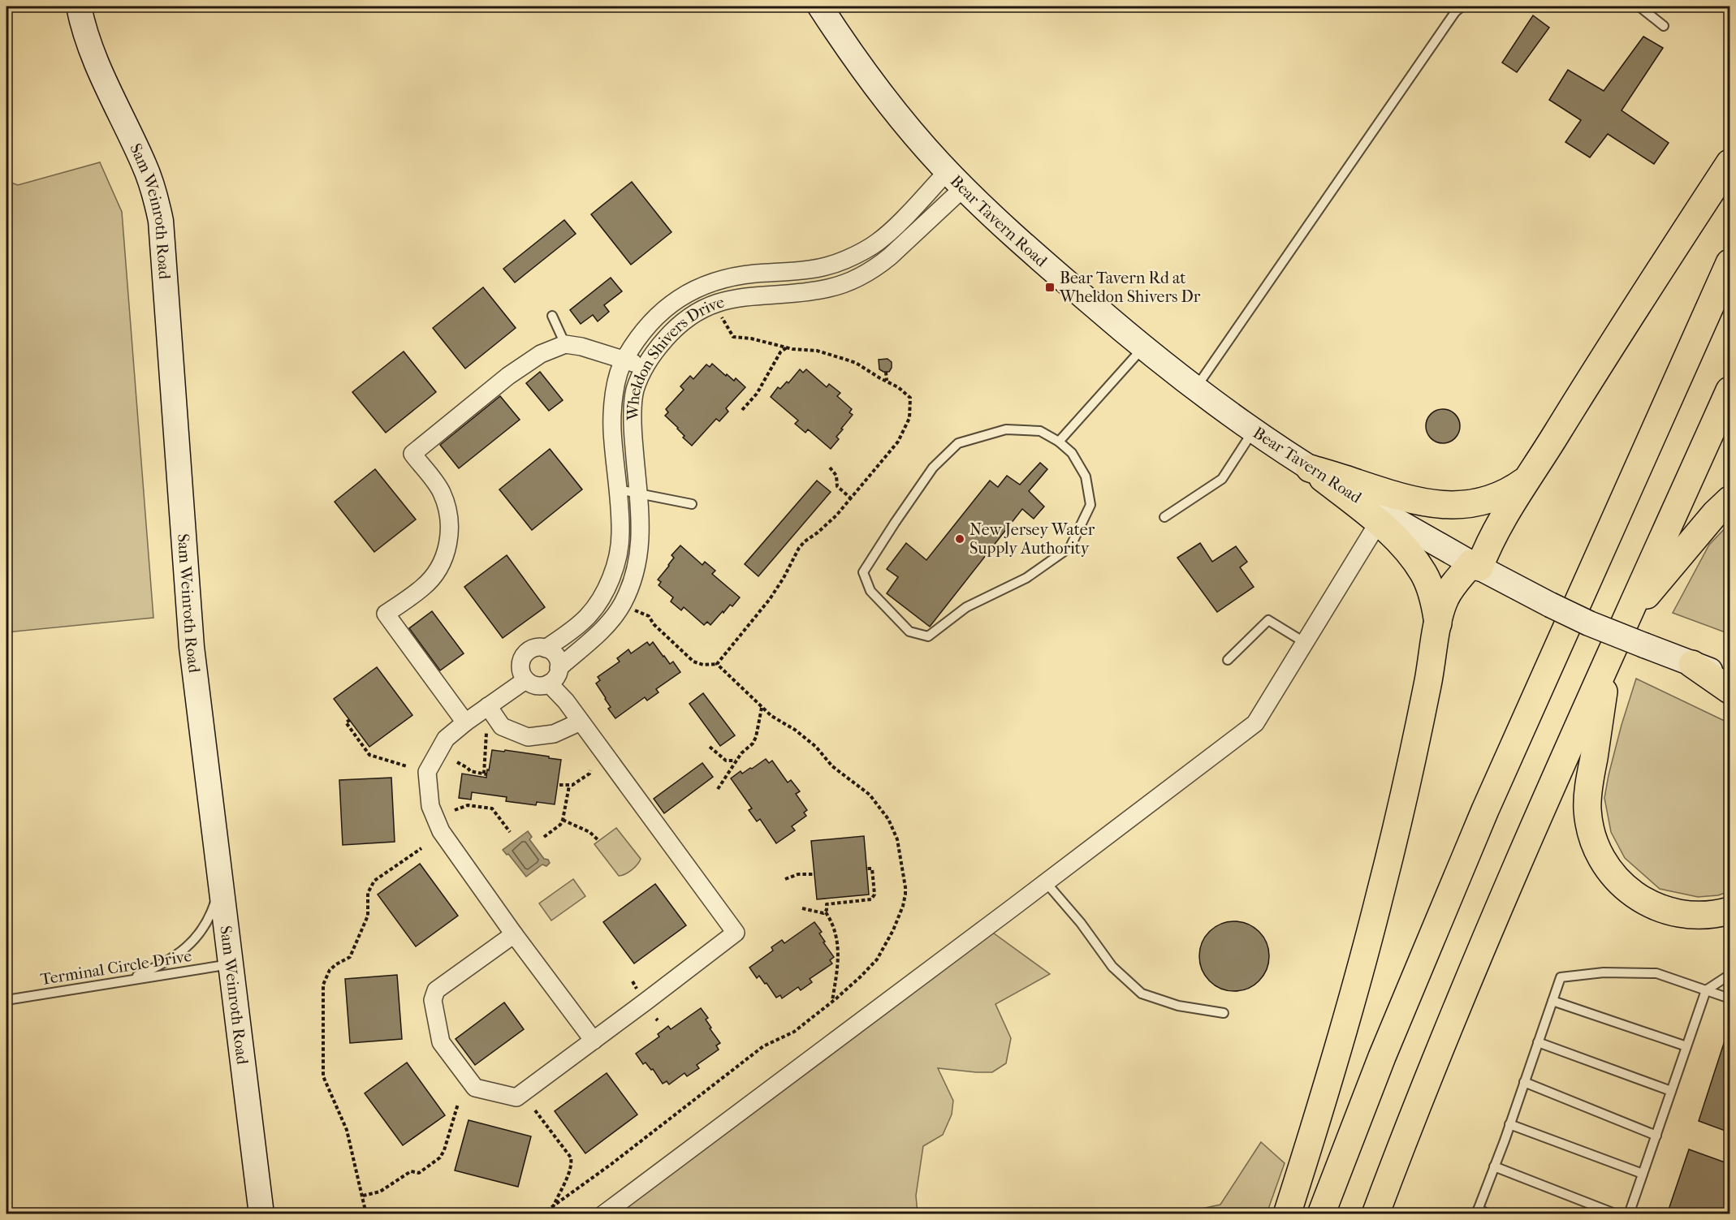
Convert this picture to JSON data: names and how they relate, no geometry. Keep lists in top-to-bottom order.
{
  "streets": {
    "street": ["Sam Weinroth Road", "Bear Tavern Road", "Wheldon Shivers Drive"],
    "lane": ["Terminal Circle Drive"]
  },
  "crossings": [
    ["Sam Weinroth Road", "Terminal Circle Drive"],
    ["Bear Tavern Road", "Wheldon Shivers Drive"]
  ],
  "places": {
    "transit": ["Bear Tavern Rd at Wheldon Shivers Dr"],
    "other": ["New Jersey Water Supply Authority"]
  }
}
